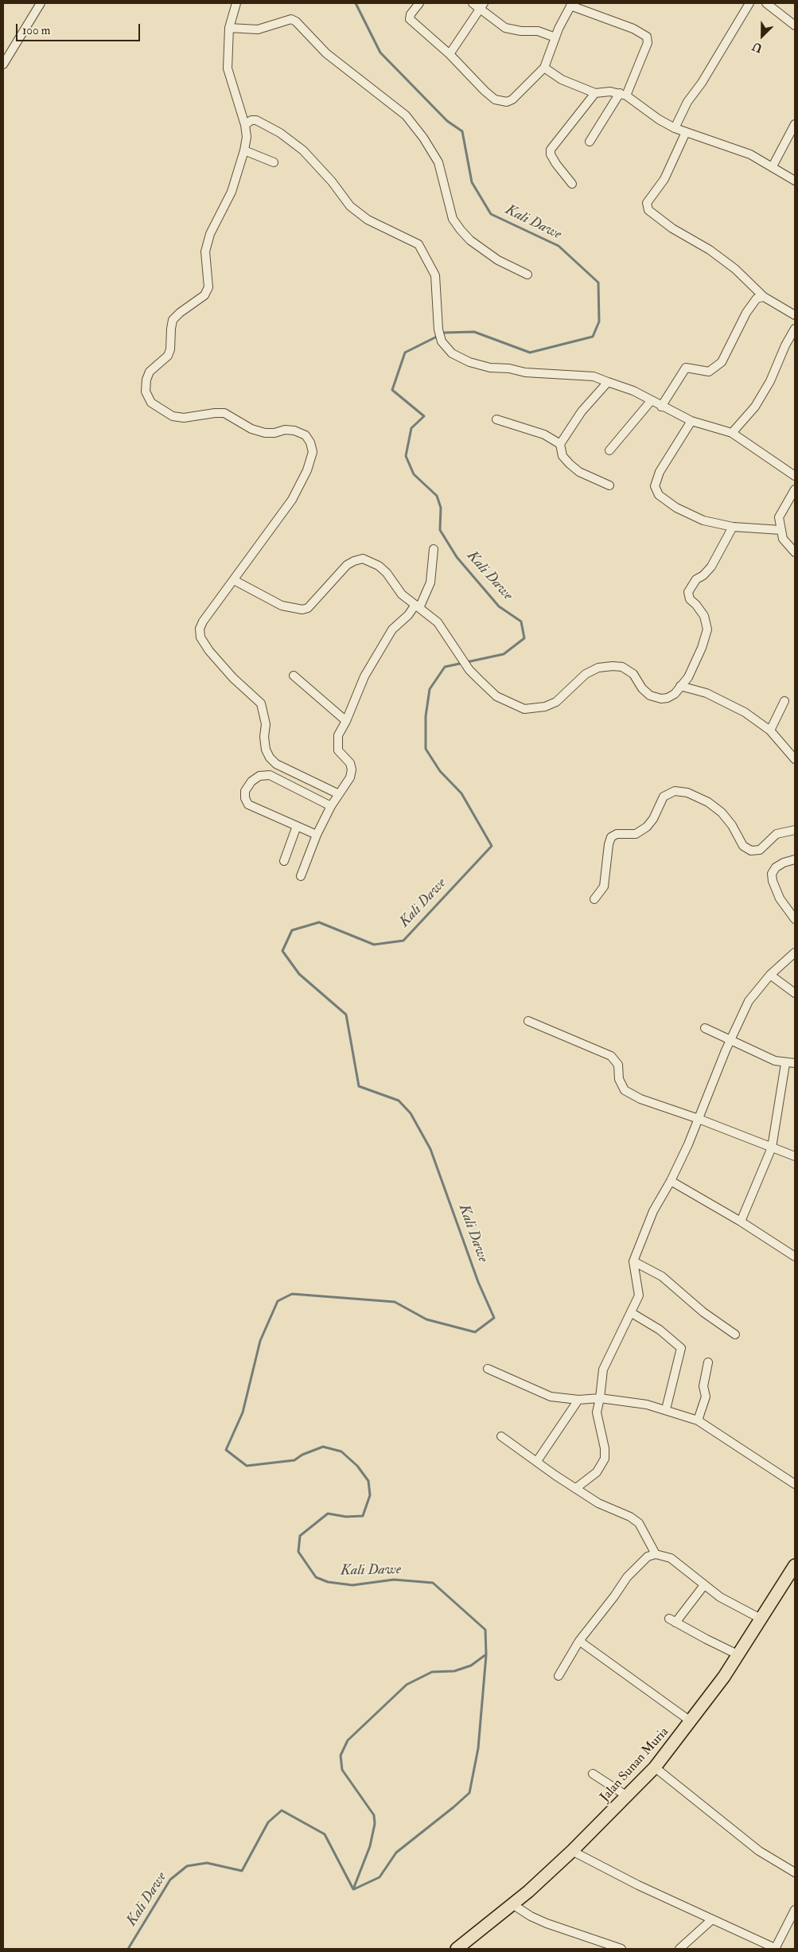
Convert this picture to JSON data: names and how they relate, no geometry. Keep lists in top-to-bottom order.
{
  "streets": {
    "main road": ["Jalan Sunan Muria"]
  },
  "water": ["Kali Dawe"],
  "scale_bar": "100 m",
  "north": "bottom left"
}
